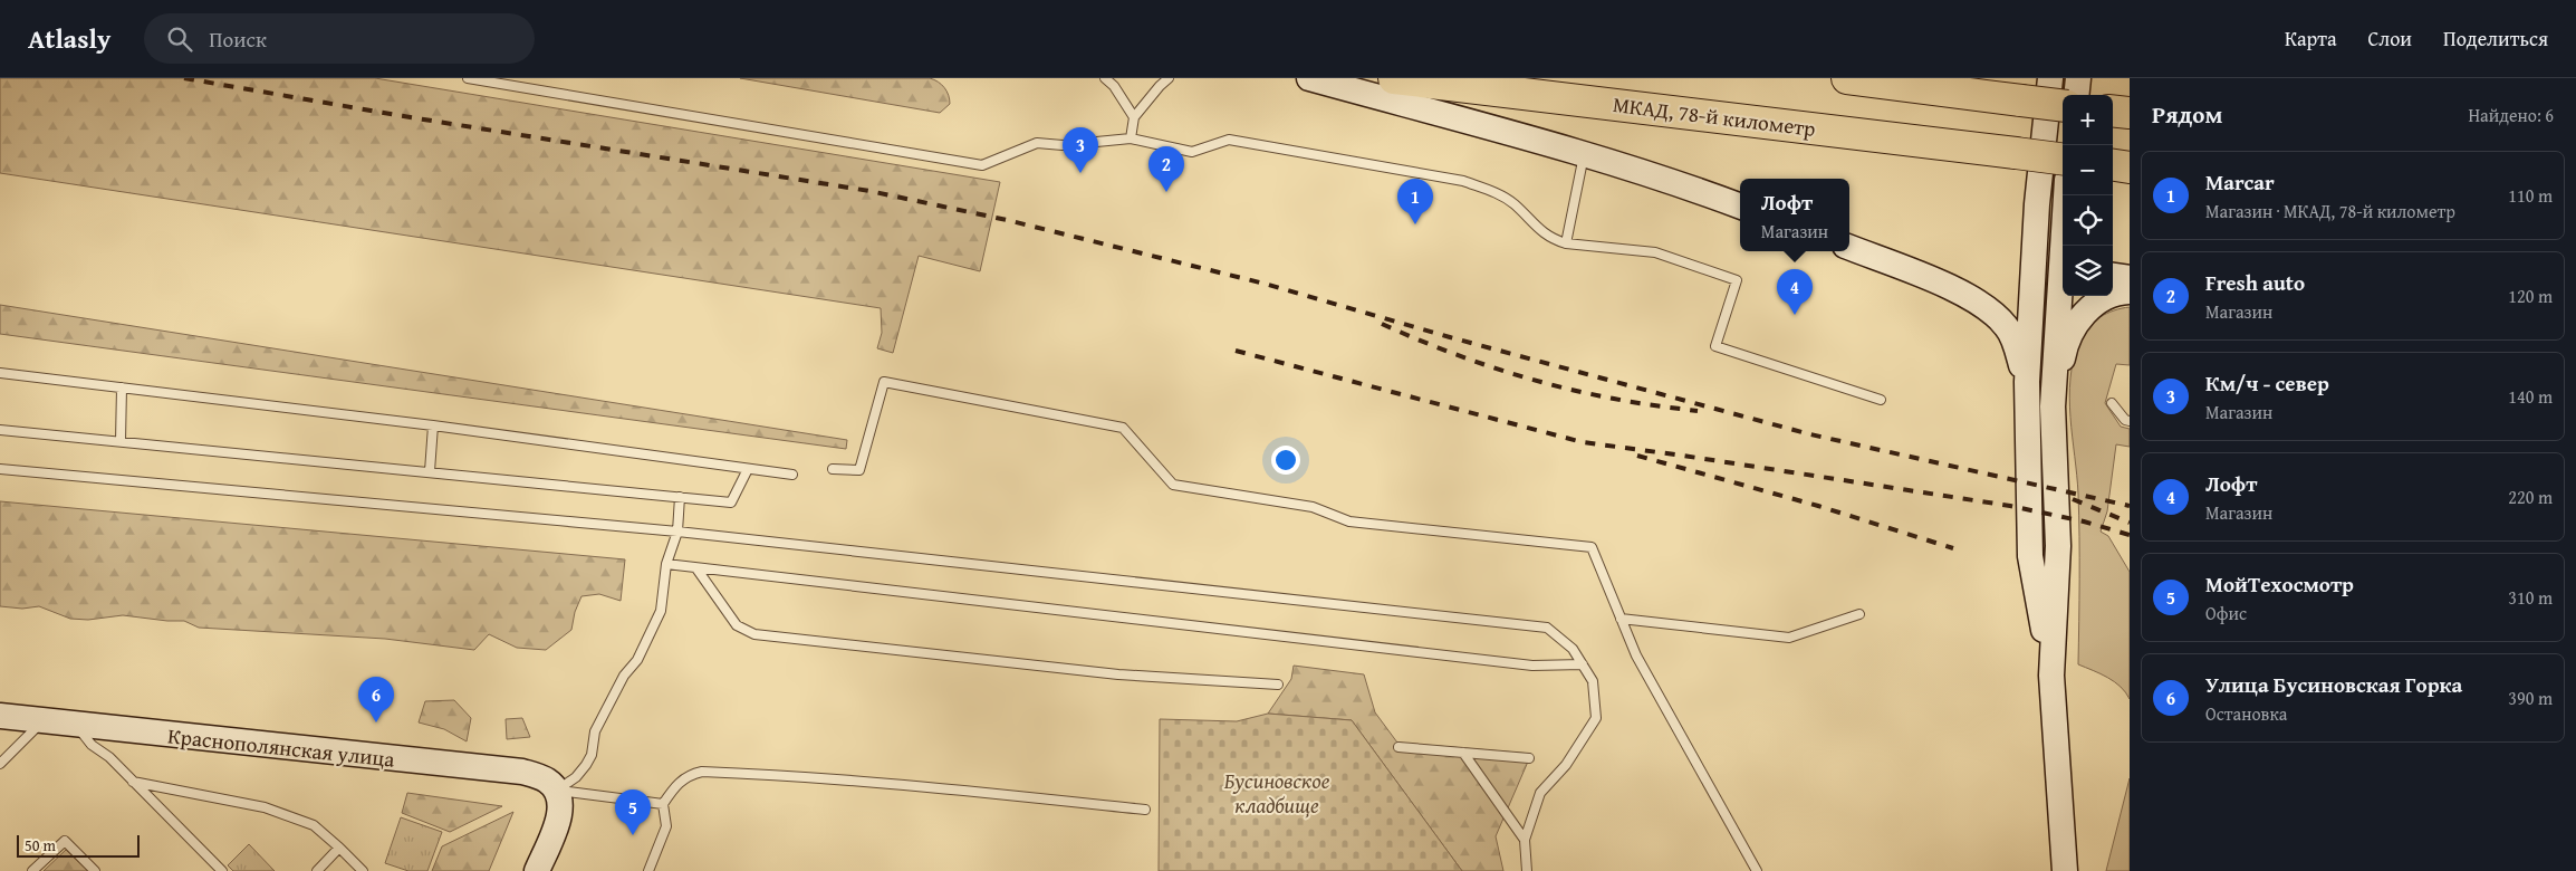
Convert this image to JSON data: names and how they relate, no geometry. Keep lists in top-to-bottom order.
{
  "streets": {
    "highway": ["МКАД, 78-й километр"],
    "main road": ["Краснополянская улица"]
  },
  "parks": ["Бусиновское кладбище"],
  "scale_bar": "50 m",
  "page": {
    "header": "Atlasly",
    "search": "Поиск",
    "nav": ["Карта", "Слои", "Поделиться"],
    "heading": ["Рядом", "Найдено: 6"],
    "map_buttons": ["+", "−"],
    "pins": [
      "3",
      "2",
      "1",
      "4",
      "6",
      "5"
    ],
    "list": [
      {
        "mark": "1",
        "name": "Marcar",
        "note": "Магазин · МКАД, 78-й километр",
        "value": "110 m"
      },
      {
        "mark": "2",
        "name": "Fresh auto",
        "note": "Магазин",
        "value": "120 m"
      },
      {
        "mark": "3",
        "name": "Км/ч - север",
        "note": "Магазин",
        "value": "140 m"
      },
      {
        "mark": "4",
        "name": "Лофт",
        "note": "Магазин",
        "value": "220 m"
      },
      {
        "mark": "5",
        "name": "МойТехосмотр",
        "note": "Офис",
        "value": "310 m"
      },
      {
        "mark": "6",
        "name": "Улица Бусиновская Горка",
        "note": "Остановка",
        "value": "390 m"
      }
    ],
    "popup": ["Лофт", "Магазин"],
    "scale": "50 m"
  }
}
